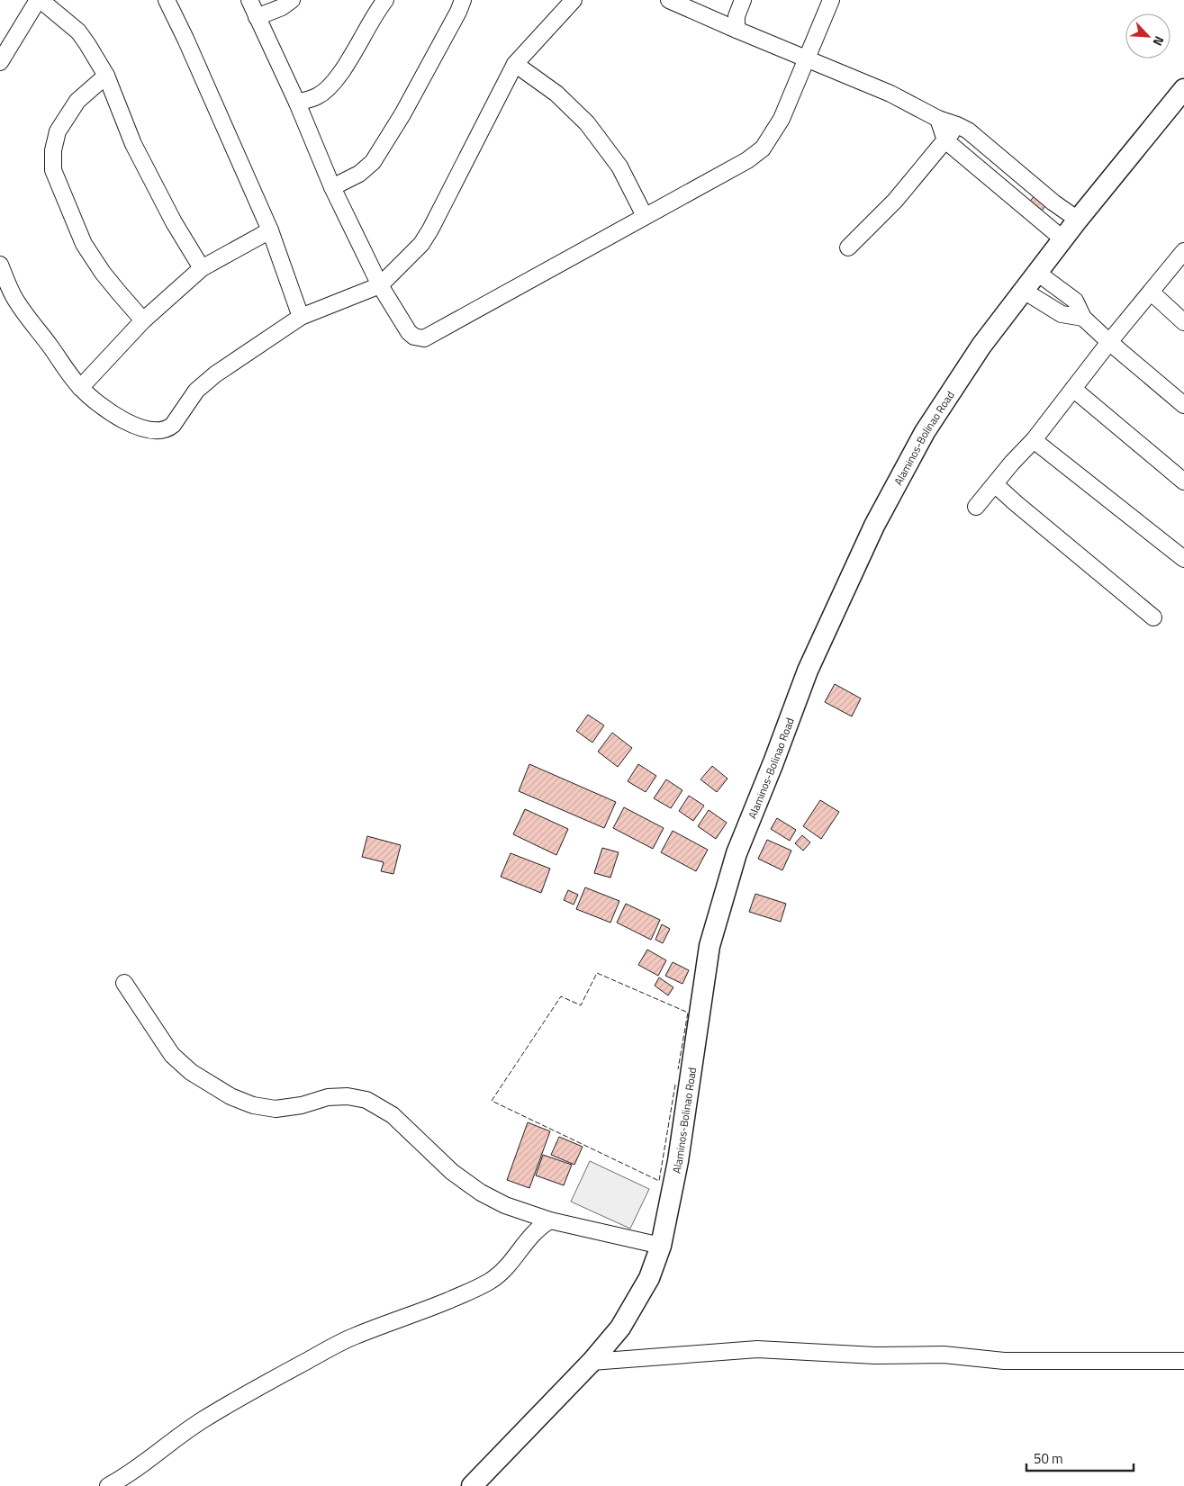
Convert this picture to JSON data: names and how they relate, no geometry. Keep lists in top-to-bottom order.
{
  "streets": {
    "main road": ["Alaminos-Bolinao Road"]
  },
  "scale_bar": "50 m",
  "north": "bottom right"
}
